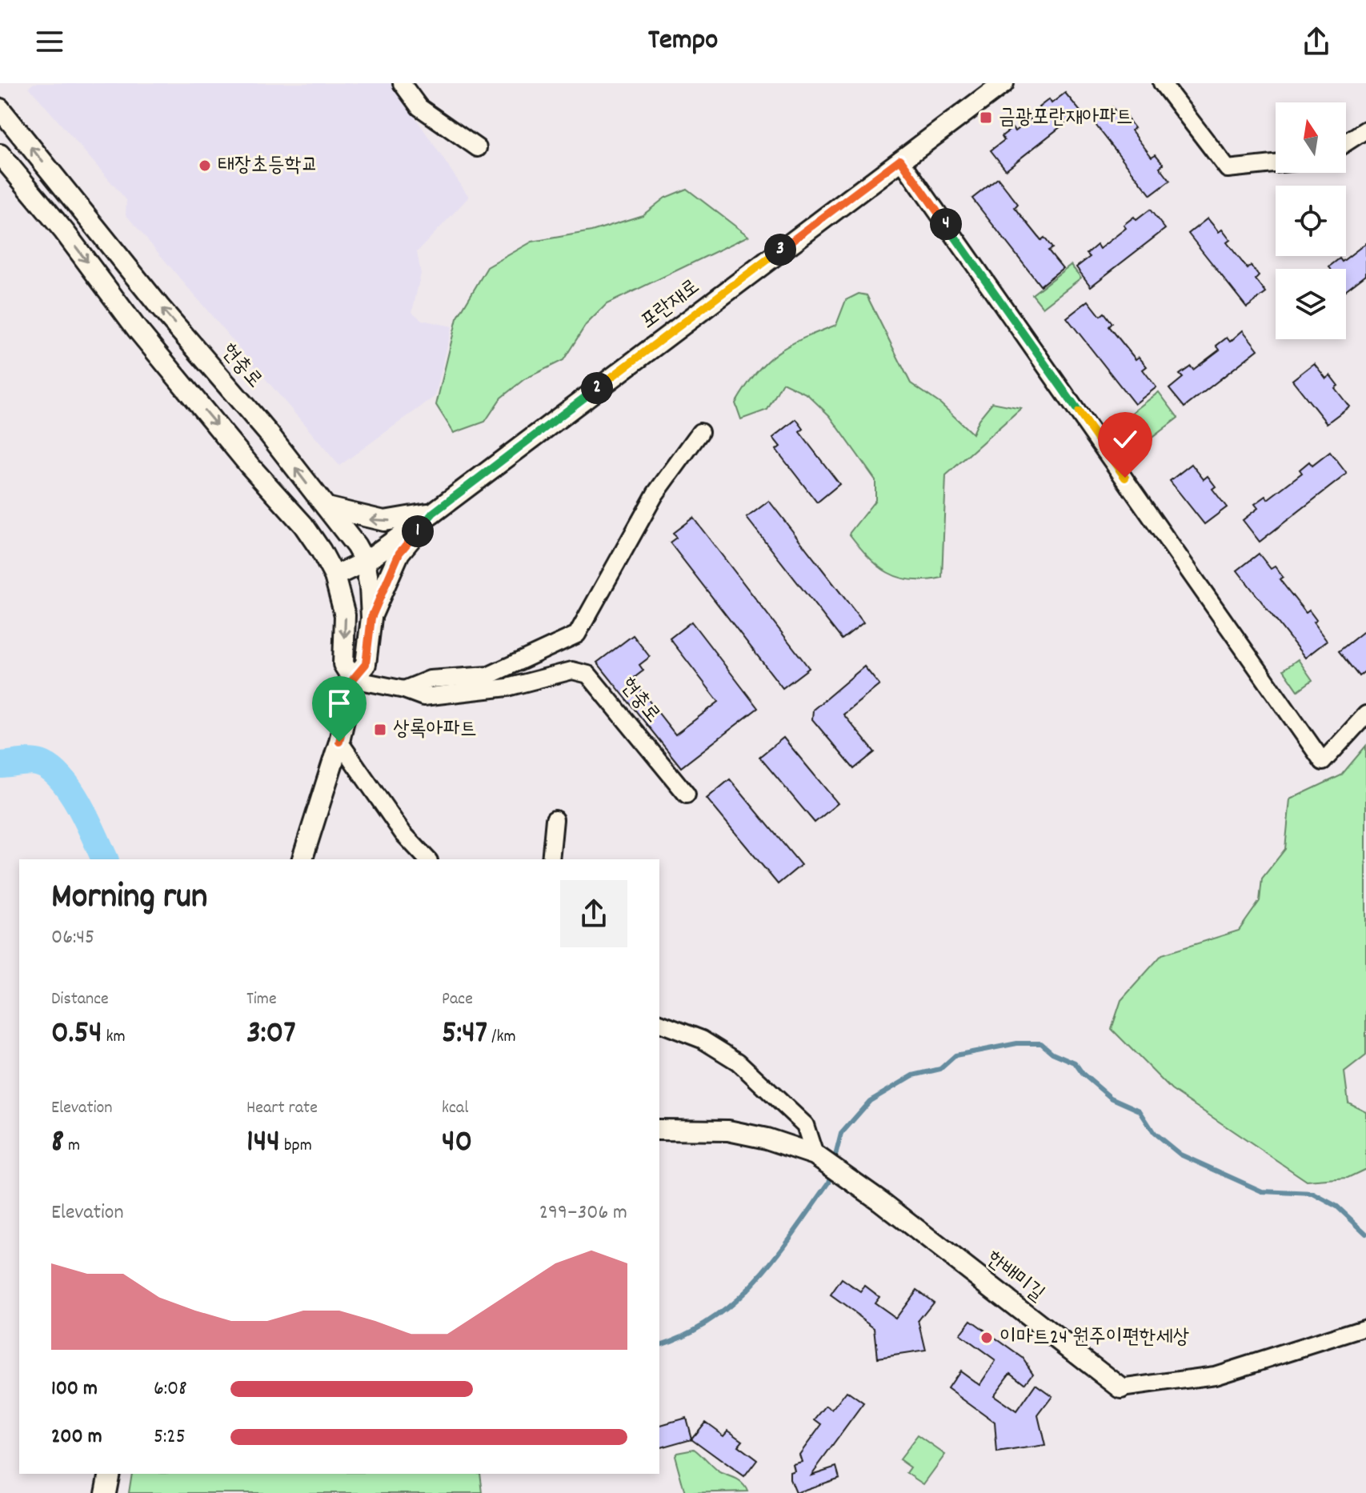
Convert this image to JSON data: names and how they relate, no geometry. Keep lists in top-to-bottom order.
{
  "streets": {
    "street": ["포란재로", "현충로", "한배미길"]
  },
  "crossings": [
    ["포란재로", "현충로"]
  ],
  "places": {
    "transit": ["금광포란재아파트", "상록아파트"],
    "other": ["태장초등학교", "이마트24 원주이편한세상"]
  },
  "north": "top",
  "page": {
    "header": "Tempo",
    "pins": [
      "4",
      "3",
      "2",
      "1"
    ],
    "heading": ["Morning run", "06:45"],
    "stats": [
      ["Distance", "0.54 km"],
      ["Time", "3:07"],
      ["Pace", "5:47 /km"],
      ["Elevation", "8 m"],
      ["Heart rate", "144 bpm"],
      ["kcal", "40"]
    ],
    "chart": ["Elevation", "299–306 m"],
    "list": [
      {
        "name": "100 m",
        "note": "6:08"
      },
      {
        "name": "200 m",
        "note": "5:25"
      }
    ]
  }
}
